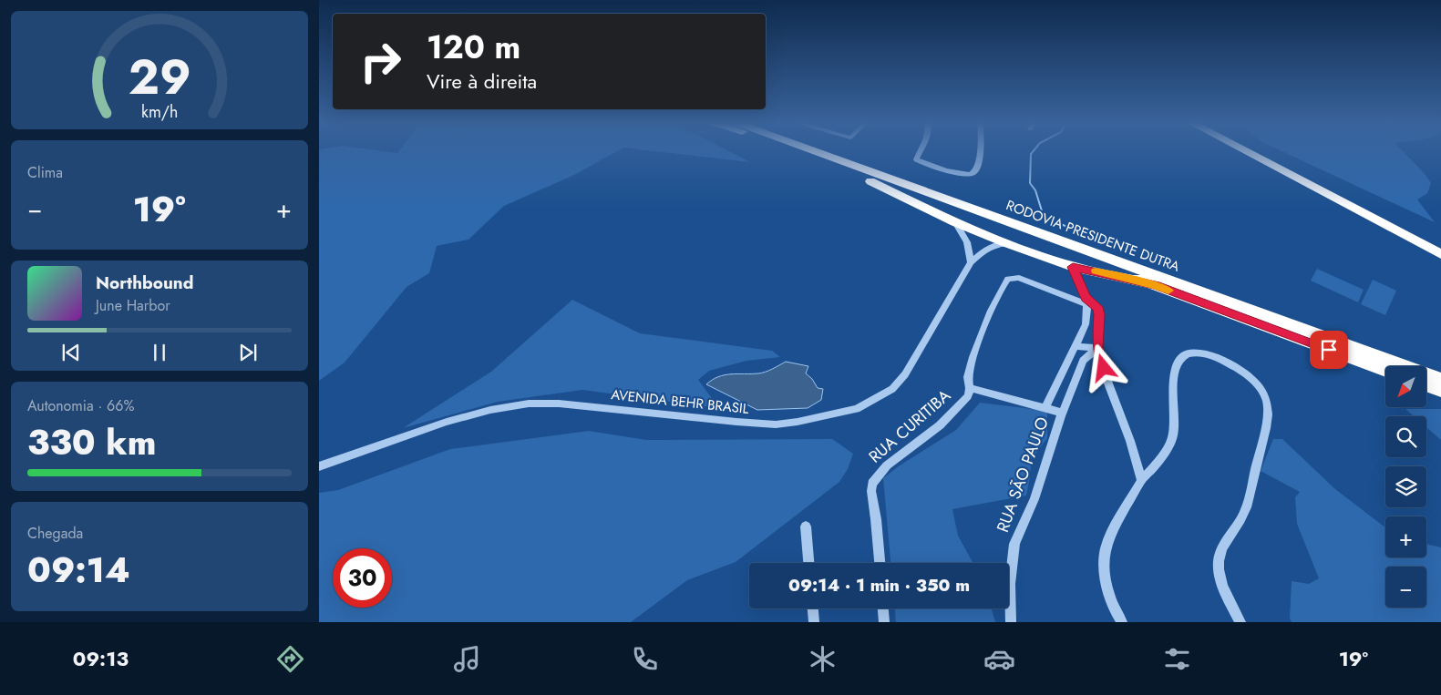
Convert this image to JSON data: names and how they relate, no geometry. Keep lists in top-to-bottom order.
{
  "streets": {
    "highway": ["RODOVIA PRESIDENTE DUTRA"],
    "street": ["AVENIDA BEHR BRASIL", "RUA CURITIBA", "RUA SÃO PAULO"]
  },
  "north": "bottom left",
  "page": {
    "turn": ["120 m", "Vire à direita"],
    "tile": [
      "Clima",
      ["Autonomia · 66%", "330 km"],
      ["Chegada", "09:14"]
    ],
    "heat": ["−", "19°", "+"],
    "song": ["Northbound", "June Harbor"],
    "map_buttons": ["+", "−"],
    "limit": "30",
    "trip": "09:14 · 1 min · 350 m",
    "tabs": ["09:13", "19°"],
    "gauge": ["29", "km/h"]
  }
}
